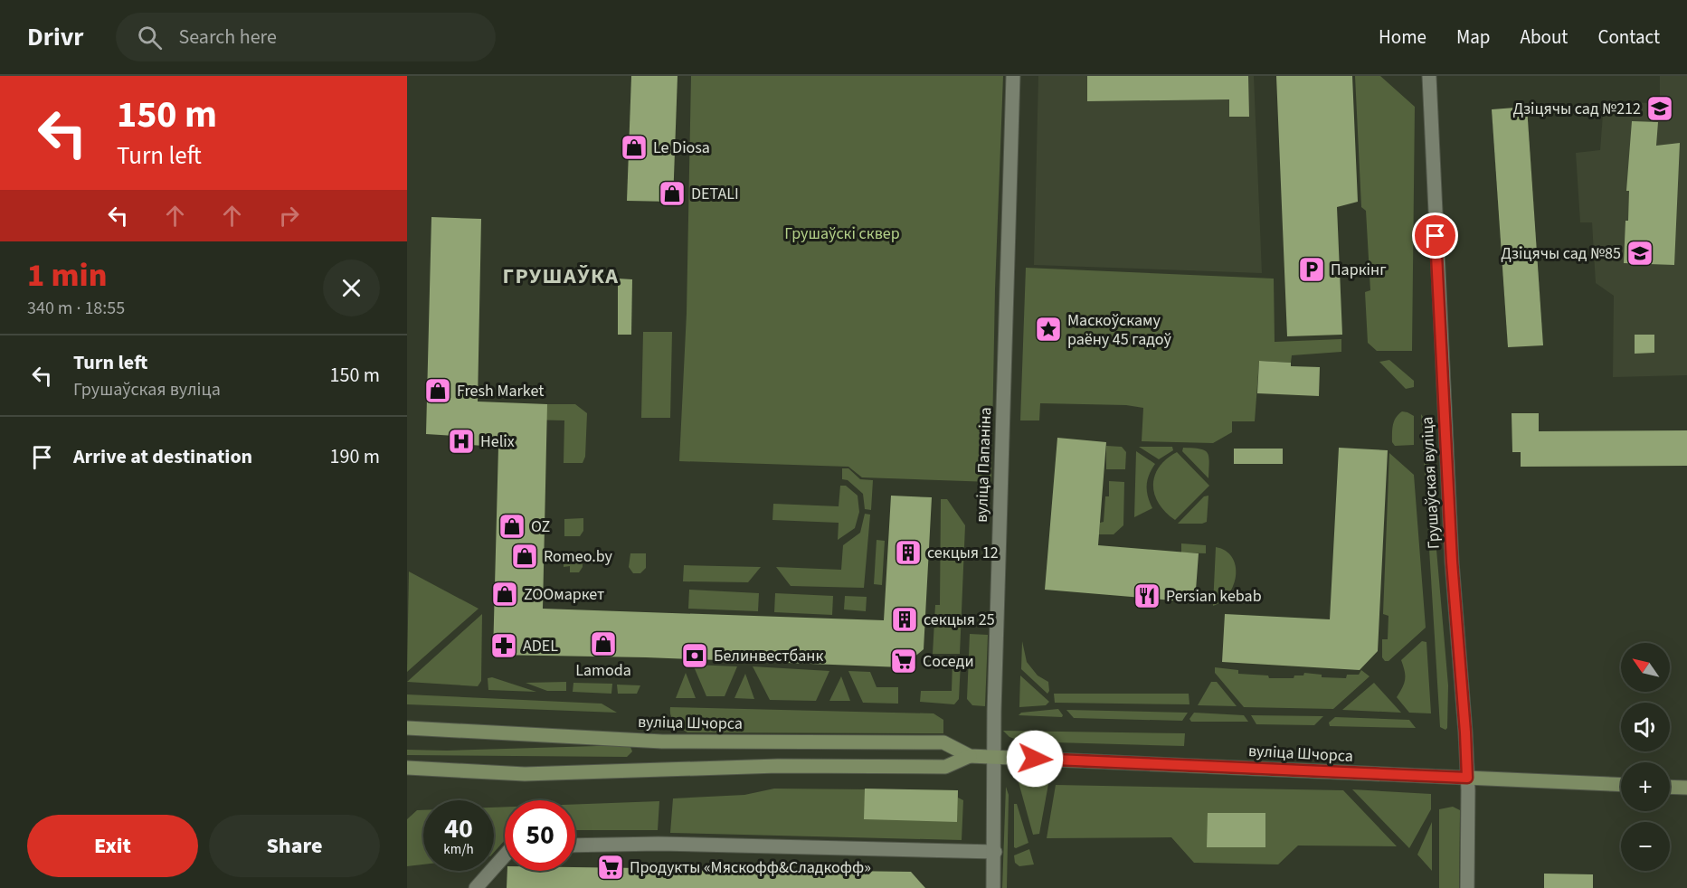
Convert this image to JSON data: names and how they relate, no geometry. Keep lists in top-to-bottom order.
{
  "streets": {
    "main road": ["вуліца Шчорса"],
    "street": ["вуліца Папаніна", "Грушаўская вуліца"]
  },
  "crossings": [
    ["вуліца Папаніна", "вуліца Шчорса"],
    ["Грушаўская вуліца", "вуліца Шчорса"]
  ],
  "districts": ["ГРУШАЎКА"],
  "parks": ["Грушаўскі сквер"],
  "places": {
    "school or university": ["Дзіцячы сад №212", "Дзіцячы сад №85"],
    "shop": [
      "Le Diosa",
      "DETALI",
      "Fresh Market",
      "OZ",
      "Romeo.by",
      "ZOOмаркет",
      "Lamoda"
    ],
    "parking": ["Паркінг"],
    "place": ["Маскоўскаму раёну 45 гадоў"],
    "hospital": ["Helix"],
    "building": ["секцыя 12", "секцыя 25"],
    "restaurant": ["Persian kebab"],
    "pharmacy": ["ADEL"],
    "bank": ["Белинвестбанк"],
    "supermarket": ["Соседи", "Продукты «Мяскофф&Сладкофф»"]
  },
  "north": "top left",
  "page": {
    "header": "Drivr",
    "search": "Search here",
    "nav": [
      "Home",
      "Map",
      "About",
      "Contact"
    ],
    "turn": ["150 m", "Turn left"],
    "heading": ["1 min", "340 m · 18:55"],
    "list": [
      {
        "name": "Turn left",
        "note": "Грушаўская вуліца",
        "value": "150 m"
      },
      {
        "name": "Arrive at destination",
        "value": "190 m"
      }
    ],
    "map_buttons": ["+", "−"],
    "speed": "40 km/h",
    "limit": "50",
    "buttons": ["Exit", "Share"]
  }
}
